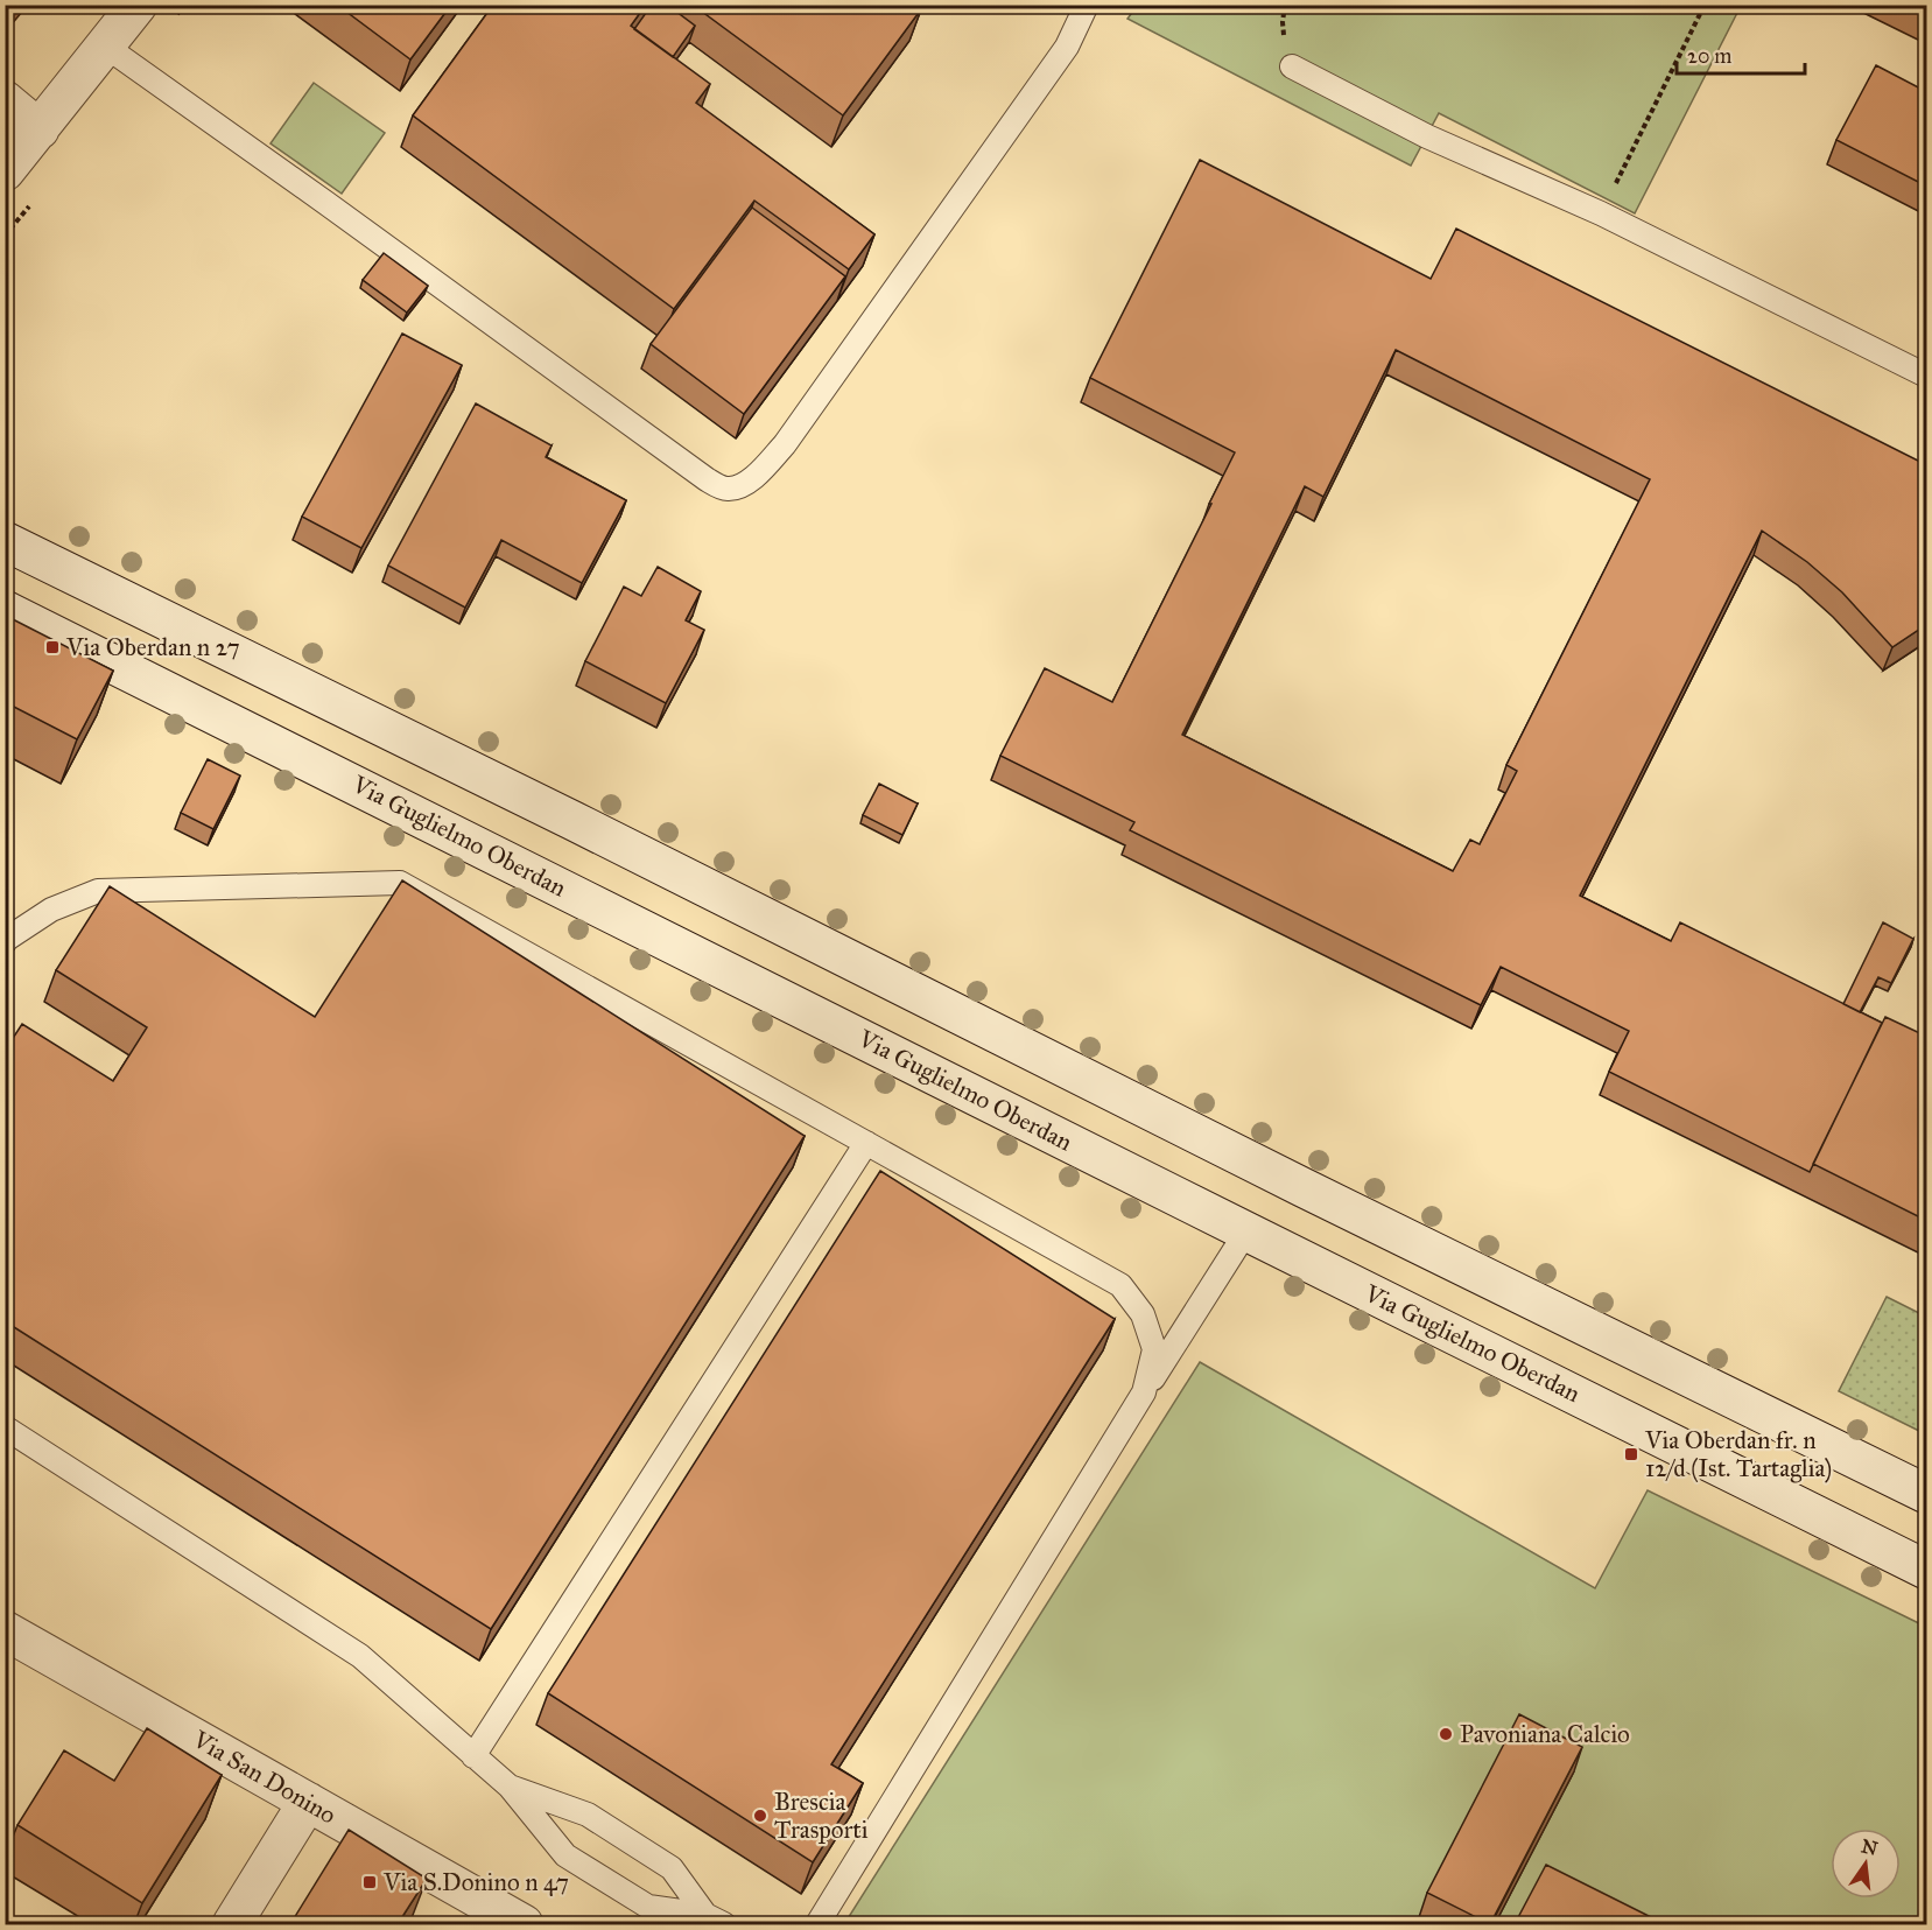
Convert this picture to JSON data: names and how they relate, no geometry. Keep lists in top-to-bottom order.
{
  "streets": {
    "main road": ["Via Guglielmo Oberdan", "Via San Donino"]
  },
  "places": {
    "transit": ["Via Oberdan n 27", "Via Oberdan fr. n 12/d (Ist. Tartaglia)", "Via S.Donino n 47"],
    "other": ["Pavoniana Calcio", "Brescia Trasporti"]
  },
  "scale_bar": "20 m",
  "north": "top"
}
